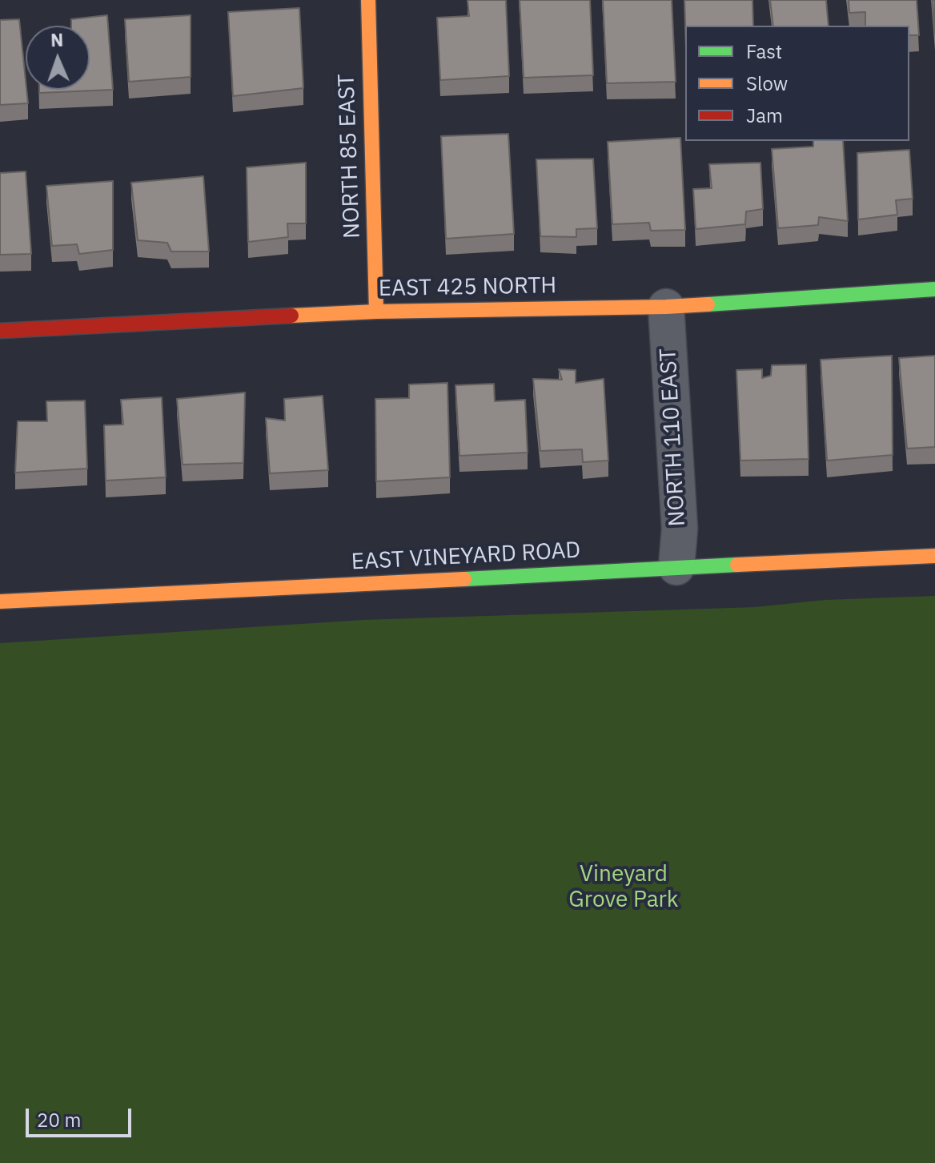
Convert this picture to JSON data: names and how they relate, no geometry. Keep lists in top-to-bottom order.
{
  "streets": {
    "street": [
      "NORTH 85 EAST",
      "EAST 425 NORTH",
      "NORTH 110 EAST",
      "EAST VINEYARD ROAD"
    ]
  },
  "crossings": [
    ["NORTH 85 EAST", "EAST 425 NORTH"],
    ["EAST 425 NORTH", "NORTH 110 EAST"],
    ["NORTH 110 EAST", "EAST VINEYARD ROAD"]
  ],
  "parks": ["Vineyard Grove Park"],
  "legend": ["Fast", "Slow", "Jam"],
  "scale_bar": "20 m",
  "north": "top"
}
